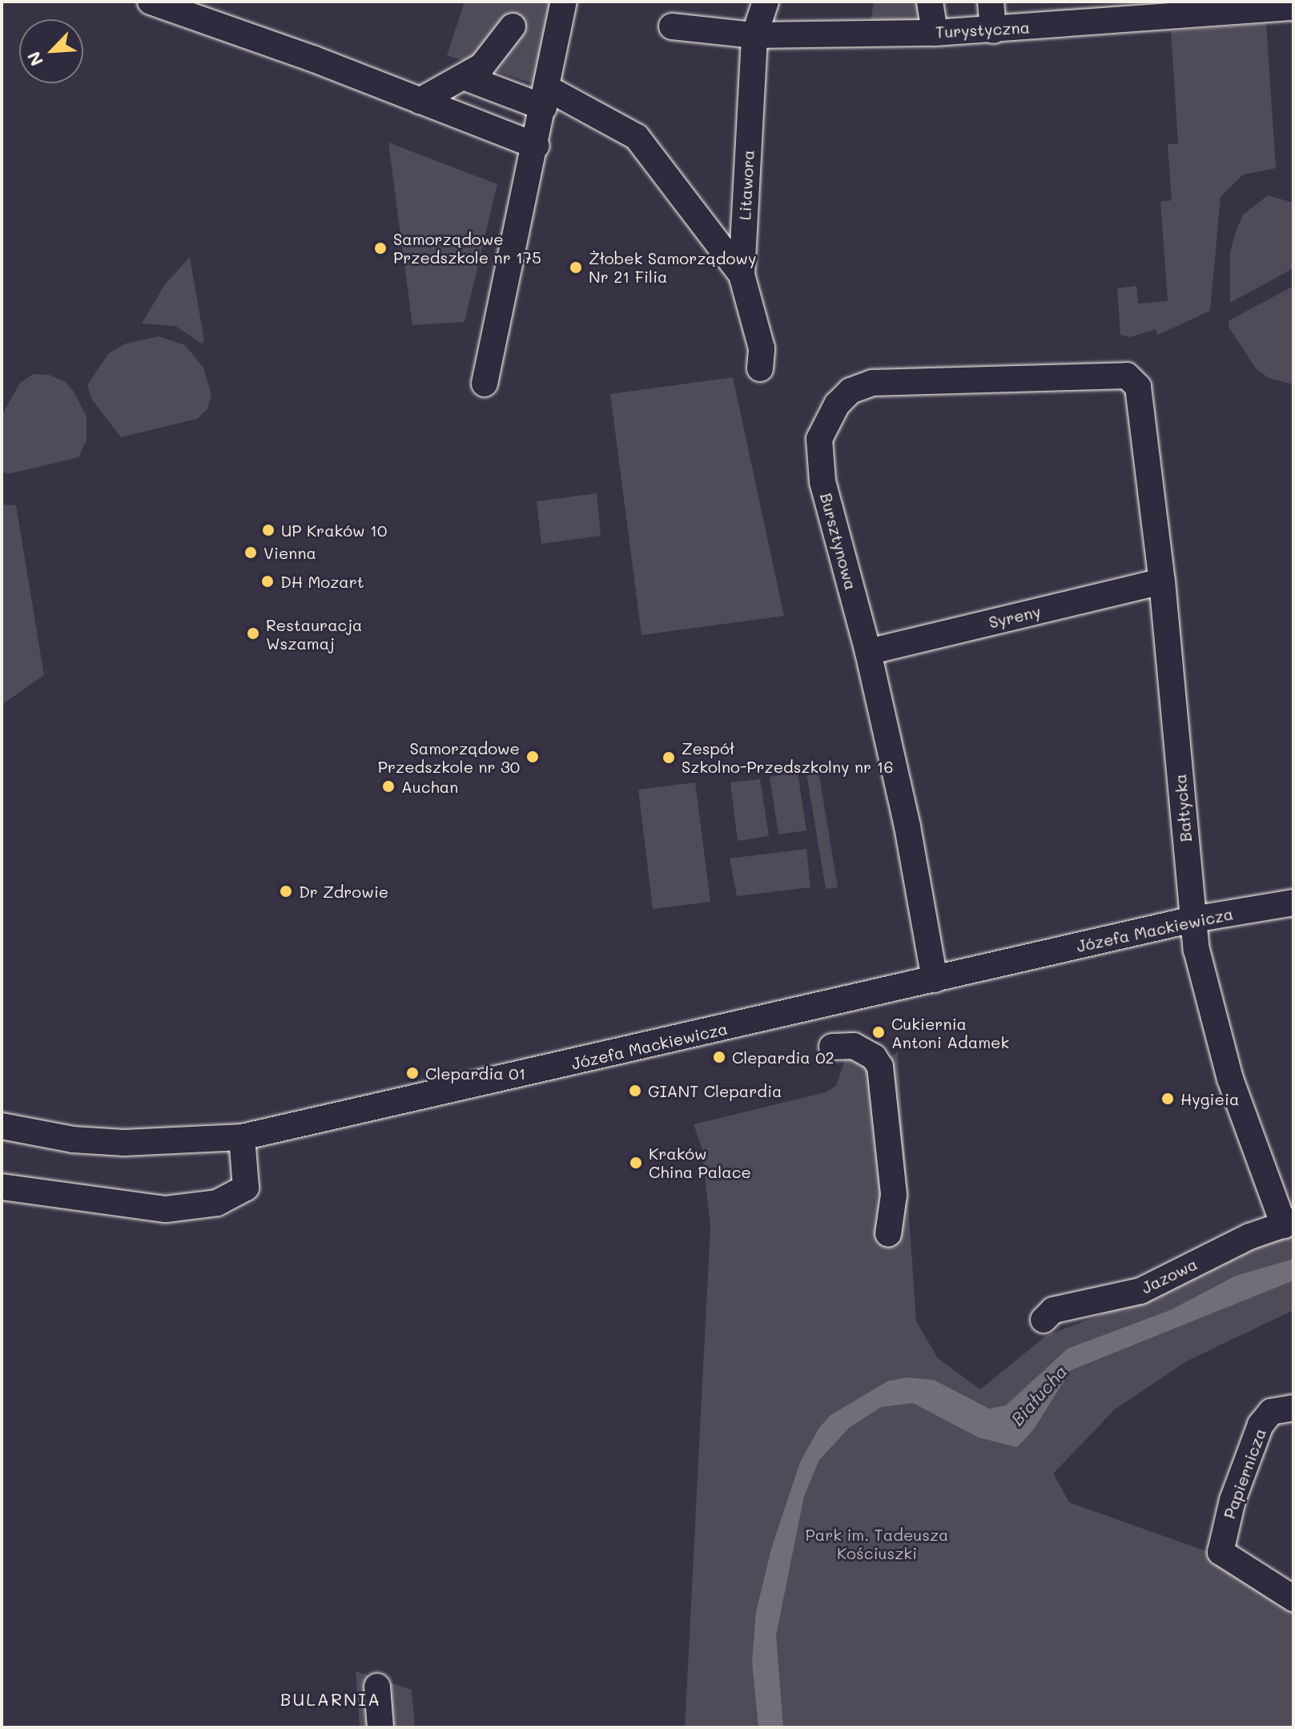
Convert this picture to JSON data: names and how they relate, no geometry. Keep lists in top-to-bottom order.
{
  "streets": {
    "street": [
      "Turystyczna",
      "Litawora",
      "Bursztynowa",
      "Syreny",
      "Bałtycka",
      "Józefa Mackiewicza",
      "Jazowa",
      "Papiernicza"
    ]
  },
  "crossings": [
    ["Turystyczna", "Litawora"],
    ["Bursztynowa", "Syreny"],
    ["Bursztynowa", "Bałtycka"],
    ["Bursztynowa", "Józefa Mackiewicza"],
    ["Syreny", "Bałtycka"],
    ["Bałtycka", "Józefa Mackiewicza"],
    ["Bałtycka", "Jazowa"]
  ],
  "districts": ["BULARNIA"],
  "water": ["Białucha"],
  "parks": ["Park im. Tadeusza Kościuszki"],
  "places": [
    "Samorządowe Przedszkole nr 175",
    "Żłobek Samorządowy Nr 21 Filia",
    "UP Kraków 10",
    "Vienna",
    "DH Mozart",
    "Restauracja Wszamaj",
    "Samorządowe Przedszkole nr 30",
    "Zespół Szkolno-Przedszkolny nr 16",
    "Auchan",
    "Dr Zdrowie",
    "Cukiernia Antoni Adamek",
    "Clepardia 02",
    "Clepardia 01",
    "GIANT Clepardia",
    "Hygieia",
    "Kraków China Palace"
  ],
  "north": "bottom left"
}
